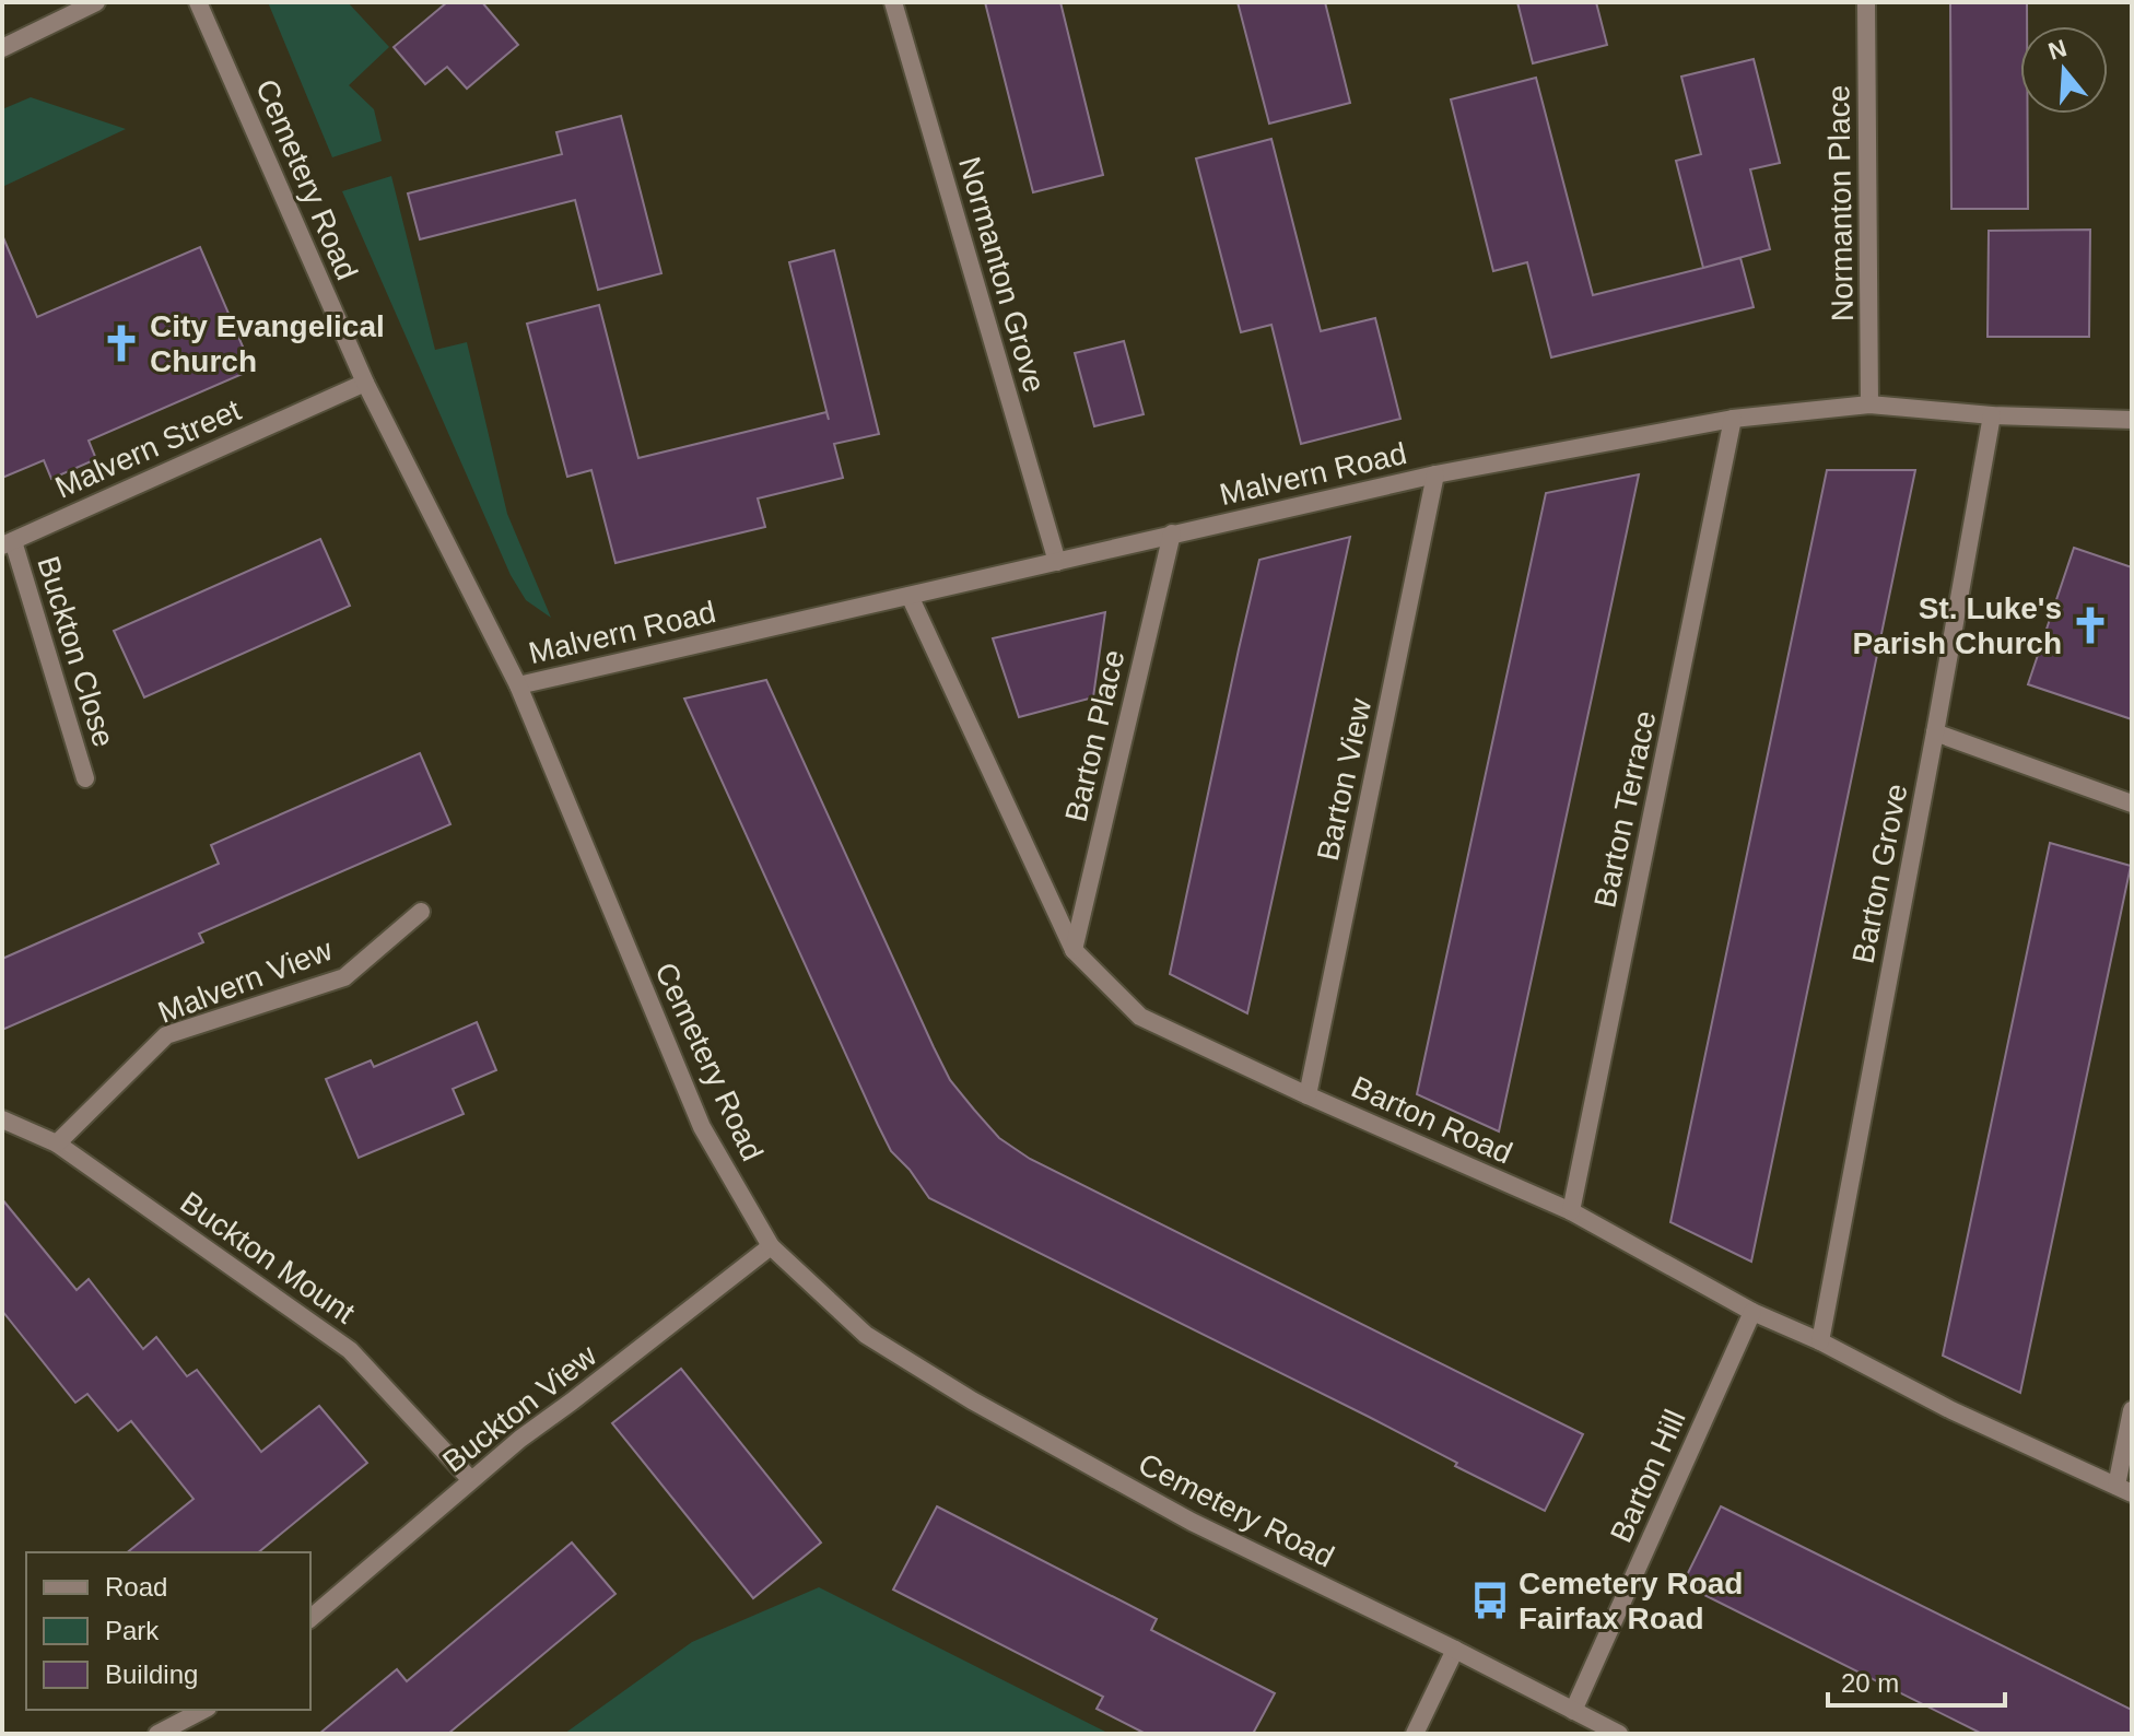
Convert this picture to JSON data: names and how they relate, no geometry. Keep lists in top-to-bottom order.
{
  "streets": {
    "street": [
      "Cemetery Road",
      "Normanton Place",
      "Normanton Grove",
      "Malvern Street",
      "Malvern Road",
      "Buckton Close",
      "Barton Place",
      "Barton View",
      "Barton Terrace",
      "Barton Grove",
      "Malvern View",
      "Barton Road",
      "Buckton Mount",
      "Buckton View",
      "Barton Hill"
    ]
  },
  "crossings": [
    ["Cemetery Road", "Malvern Street"],
    ["Cemetery Road", "Malvern Road"],
    ["Cemetery Road", "Buckton View"],
    ["Cemetery Road", "Barton Hill"],
    ["Normanton Place", "Malvern Road"],
    ["Normanton Grove", "Malvern Road"],
    ["Malvern Street", "Buckton Close"],
    ["Malvern Road", "Barton Place"],
    ["Malvern Road", "Barton View"],
    ["Malvern Road", "Barton Terrace"],
    ["Malvern Road", "Barton Grove"],
    ["Malvern Road", "Barton Road"],
    ["Barton Place", "Barton Road"],
    ["Barton View", "Barton Road"],
    ["Barton Terrace", "Barton Road"],
    ["Barton Grove", "Barton Road"],
    ["Malvern View", "Buckton Mount"],
    ["Barton Road", "Barton Hill"],
    ["Buckton Mount", "Buckton View"]
  ],
  "places": {
    "church": ["City Evangelical Church", "St. Luke's Parish Church"],
    "bus stop": ["Cemetery Road Fairfax Road"]
  },
  "legend": ["Road", "Park", "Building"],
  "scale_bar": "20 m",
  "north": "top"
}
